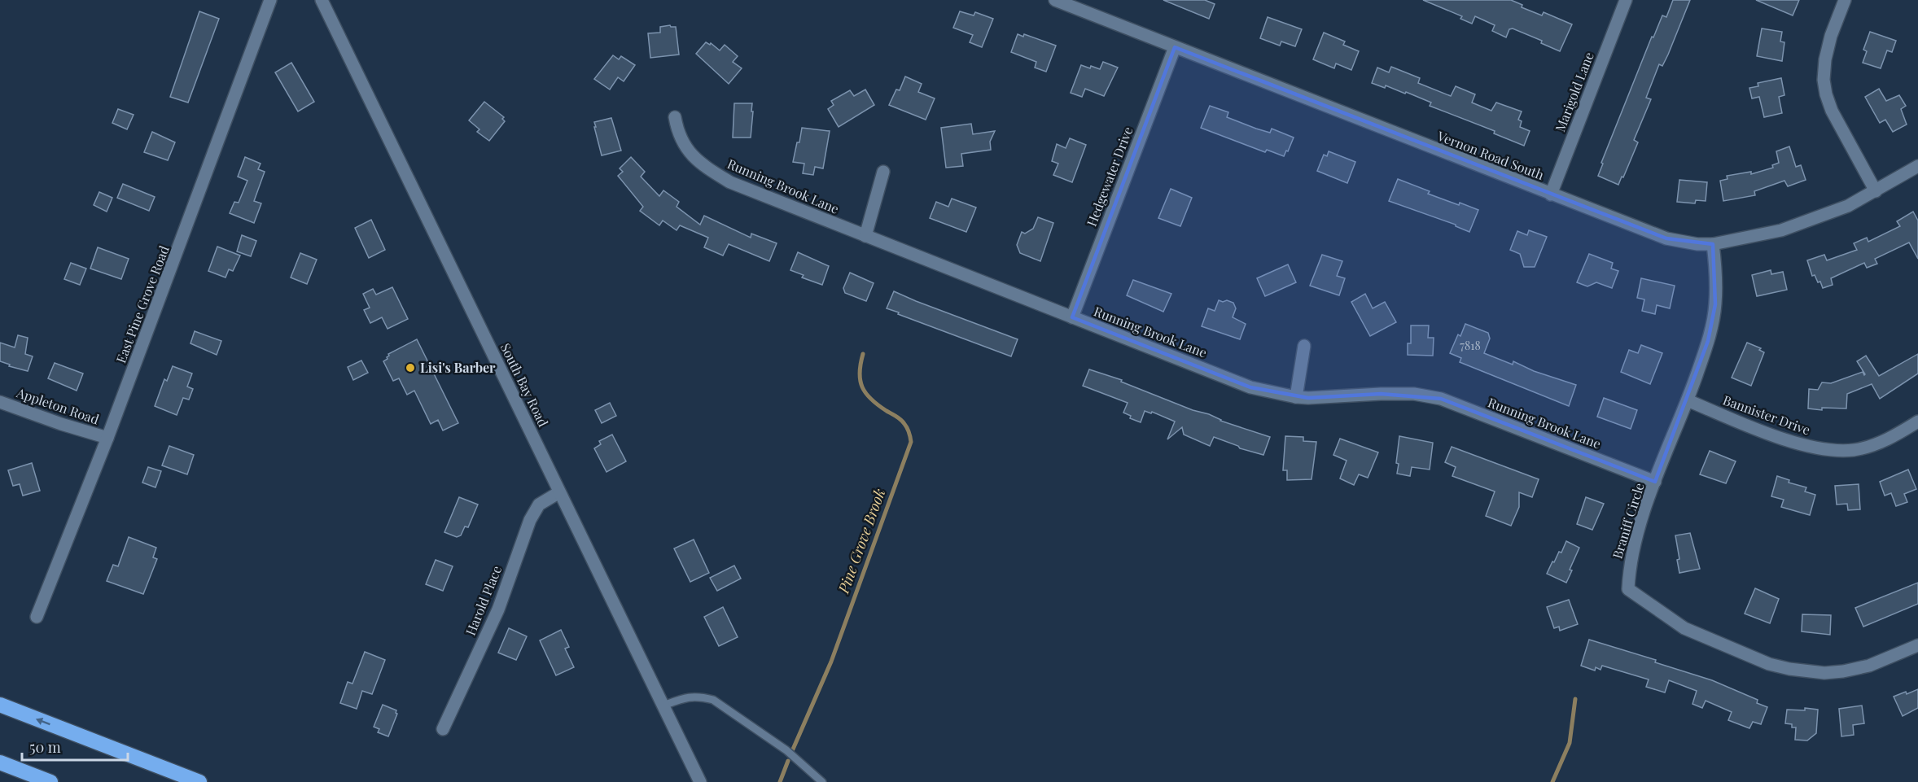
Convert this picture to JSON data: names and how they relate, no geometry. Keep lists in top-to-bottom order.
{
  "streets": {
    "street": [
      "Marigold Lane",
      "Vernon Road South",
      "Hedgewater Drive",
      "Running Brook Lane",
      "East Pine Grove Road",
      "South Bay Road",
      "Appleton Road",
      "Bannister Drive",
      "Braniff Circle",
      "Harold Place"
    ]
  },
  "crossings": [
    ["Marigold Lane", "Vernon Road South"],
    ["Vernon Road South", "Hedgewater Drive"],
    ["Vernon Road South", "Braniff Circle"],
    ["Hedgewater Drive", "Running Brook Lane"],
    ["Running Brook Lane", "Braniff Circle"],
    ["East Pine Grove Road", "Appleton Road"],
    ["South Bay Road", "Harold Place"],
    ["Bannister Drive", "Braniff Circle"]
  ],
  "water": ["Pine Grove Brook"],
  "places": ["Lisi's Barber"],
  "house_numbers": ["7818"],
  "scale_bar": "50 m"
}
